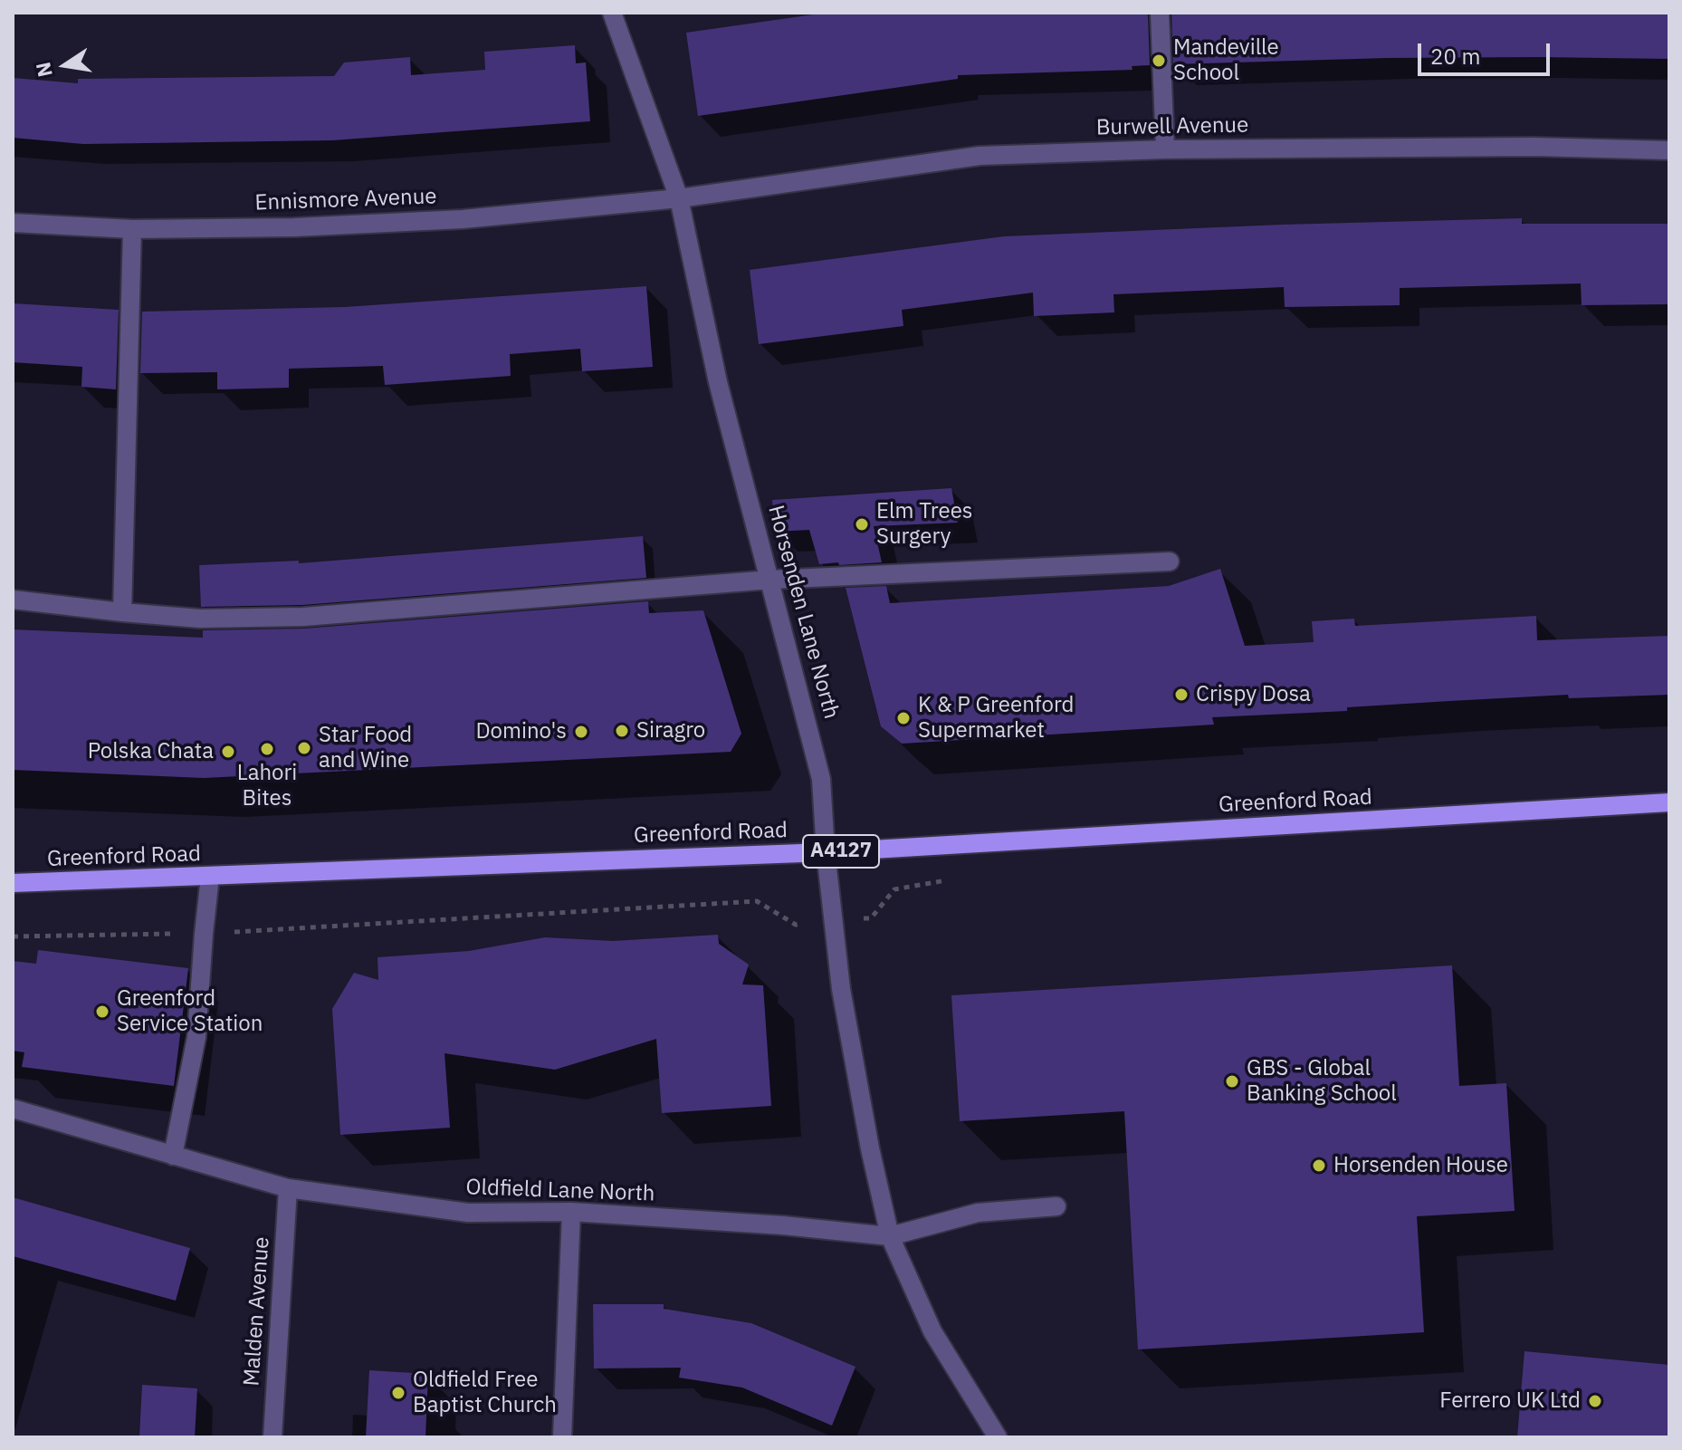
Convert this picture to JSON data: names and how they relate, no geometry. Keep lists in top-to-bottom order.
{
  "streets": {
    "main road": ["Greenford Road", "A4127"],
    "street": [
      "Burwell Avenue",
      "Ennismore Avenue",
      "Horsenden Lane North",
      "Oldfield Lane North",
      "Malden Avenue"
    ]
  },
  "crossings": [
    ["Burwell Avenue", "Ennismore Avenue"],
    ["Burwell Avenue", "Horsenden Lane North"],
    ["Ennismore Avenue", "Horsenden Lane North"],
    ["Horsenden Lane North", "Greenford Road"],
    ["Horsenden Lane North", "Oldfield Lane North"],
    ["Oldfield Lane North", "Malden Avenue"]
  ],
  "places": [
    "Mandeville School",
    "Elm Trees Surgery",
    "Crispy Dosa",
    "K & P Greenford Supermarket",
    "Siragro",
    "Domino's",
    "Star Food and Wine",
    "Lahori Bites",
    "Polska Chata",
    "Greenford Service Station",
    "GBS - Global Banking School",
    "Horsenden House",
    "Oldfield Free Baptist Church",
    "Ferrero UK Ltd"
  ],
  "scale_bar": "20 m",
  "north": "left"
}
